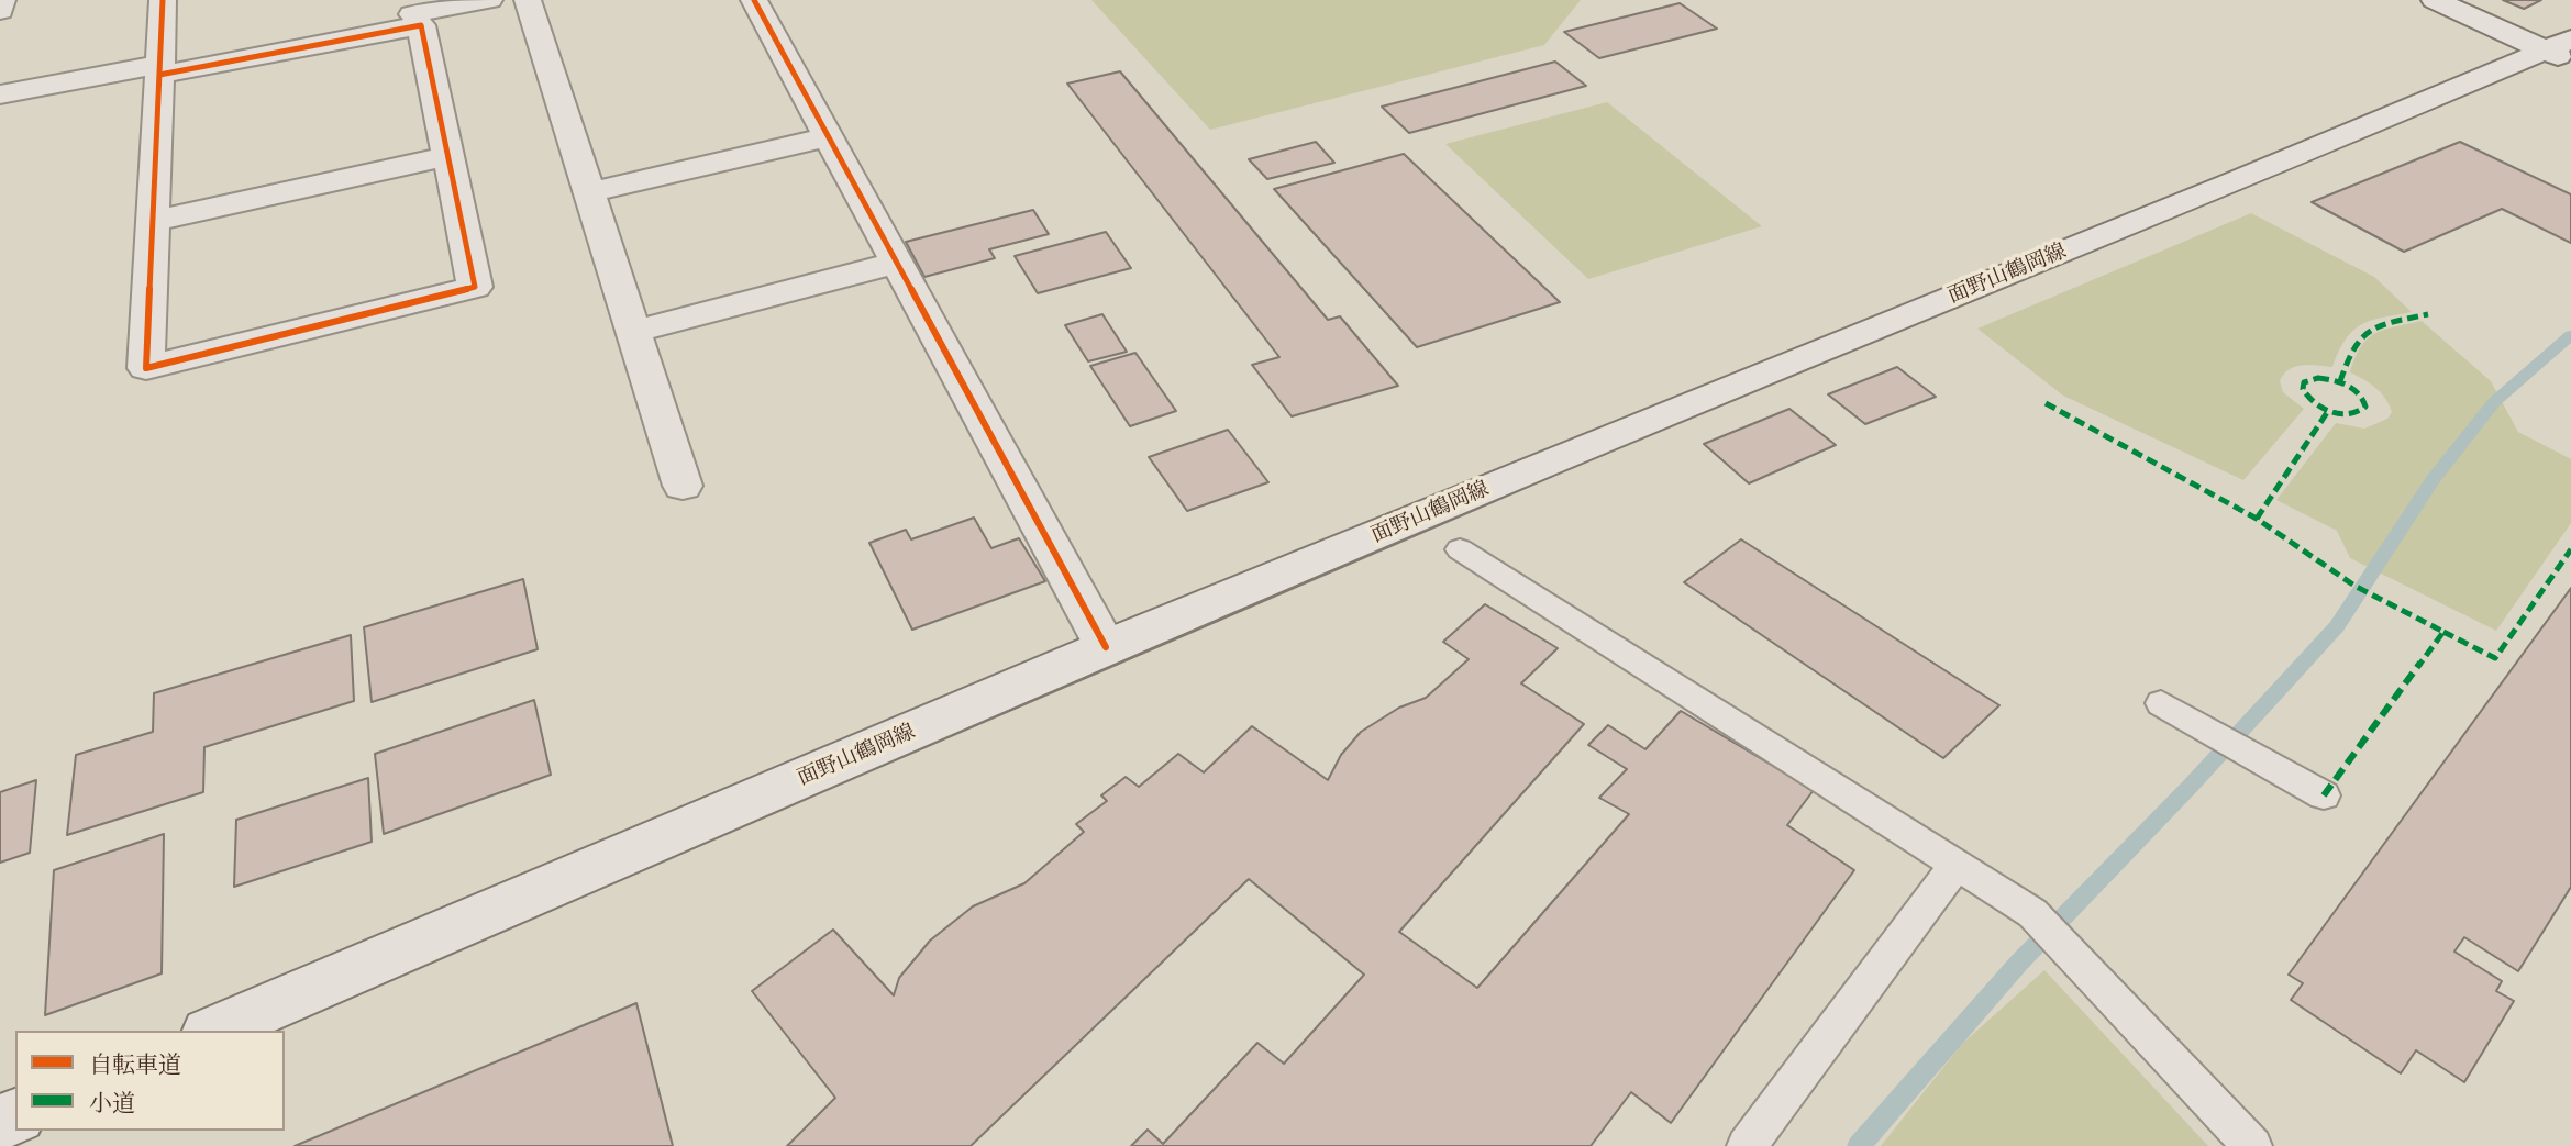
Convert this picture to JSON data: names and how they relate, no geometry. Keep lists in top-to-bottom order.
{
  "streets": {
    "street": ["面野山鶴岡線"]
  },
  "legend": ["自転車道", "小道"]
}
